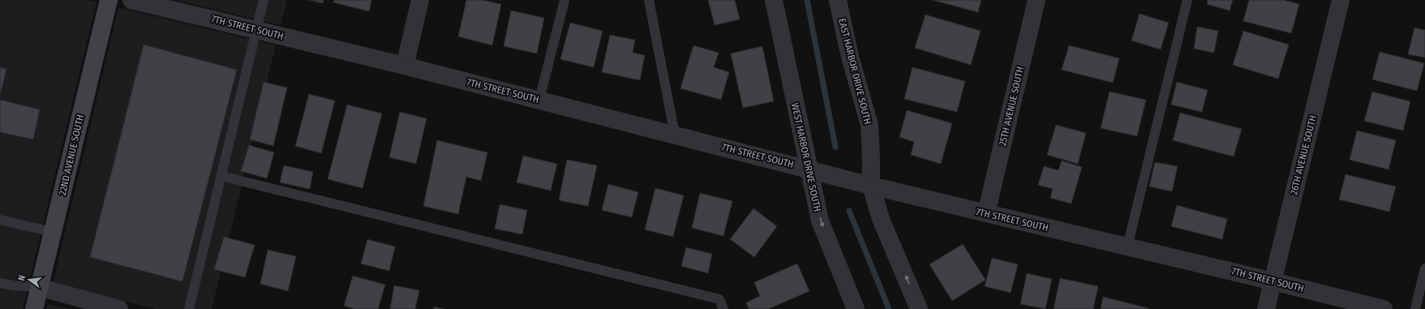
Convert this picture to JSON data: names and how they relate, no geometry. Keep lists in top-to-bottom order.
{
  "streets": {
    "main road": ["22ND AVENUE SOUTH"],
    "street": [
      "7TH STREET SOUTH",
      "EAST HARBOR DRIVE SOUTH",
      "25TH AVENUE SOUTH",
      "26TH AVENUE SOUTH",
      "WEST HARBOR DRIVE SOUTH"
    ]
  },
  "crossings": [
    ["7TH STREET SOUTH", "EAST HARBOR DRIVE SOUTH"],
    ["7TH STREET SOUTH", "25TH AVENUE SOUTH"],
    ["7TH STREET SOUTH", "26TH AVENUE SOUTH"],
    ["7TH STREET SOUTH", "WEST HARBOR DRIVE SOUTH"]
  ],
  "one_way": ["EAST HARBOR DRIVE SOUTH", "WEST HARBOR DRIVE SOUTH"],
  "north": "left"
}
